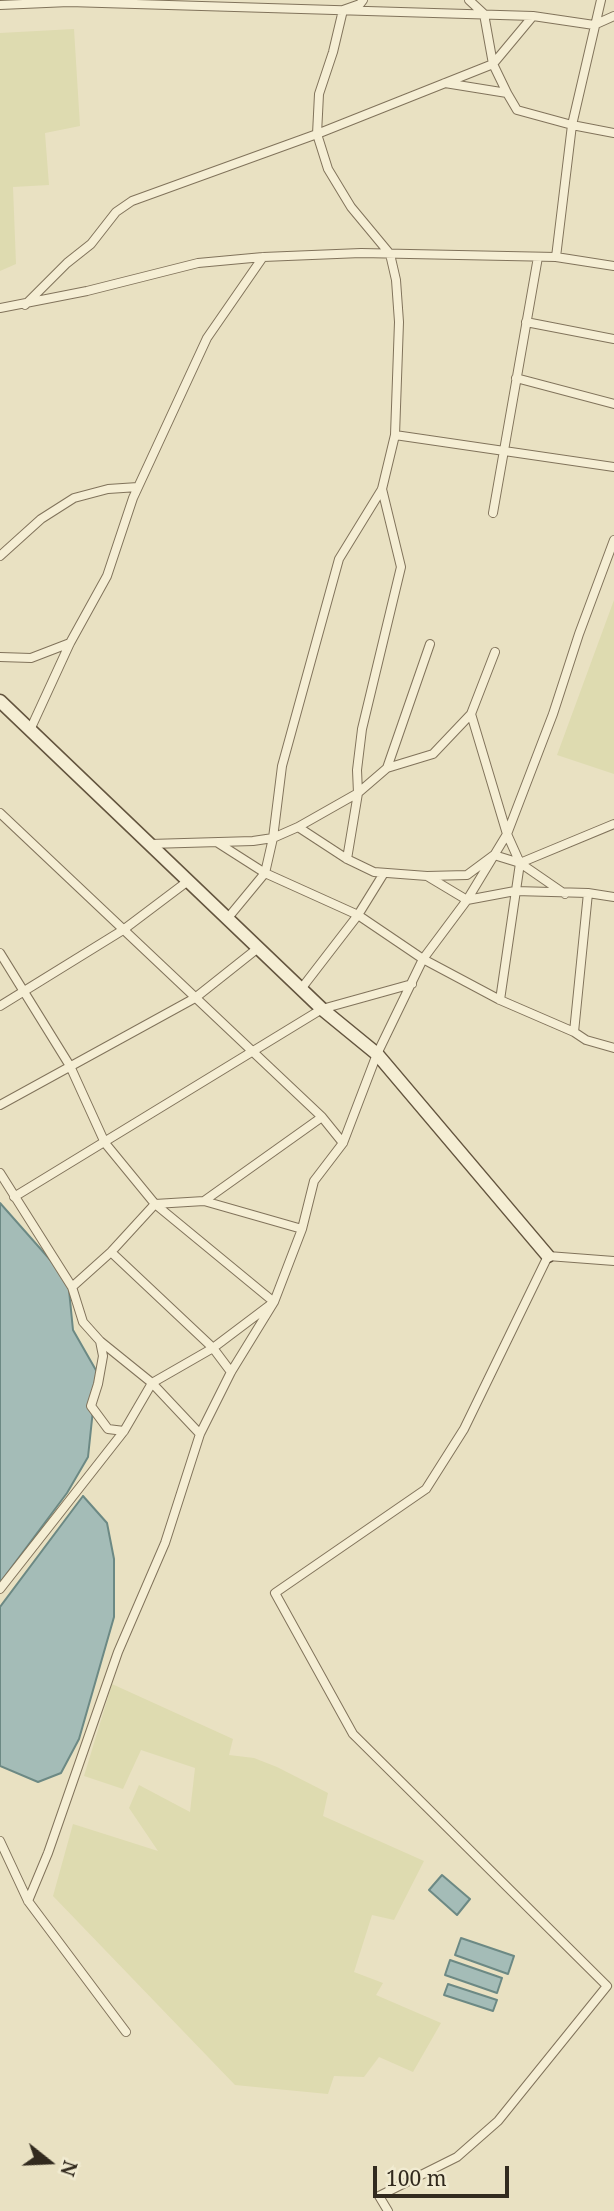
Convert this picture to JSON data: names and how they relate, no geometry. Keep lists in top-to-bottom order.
{
  "scale_bar": "100 m",
  "north": "right"
}
